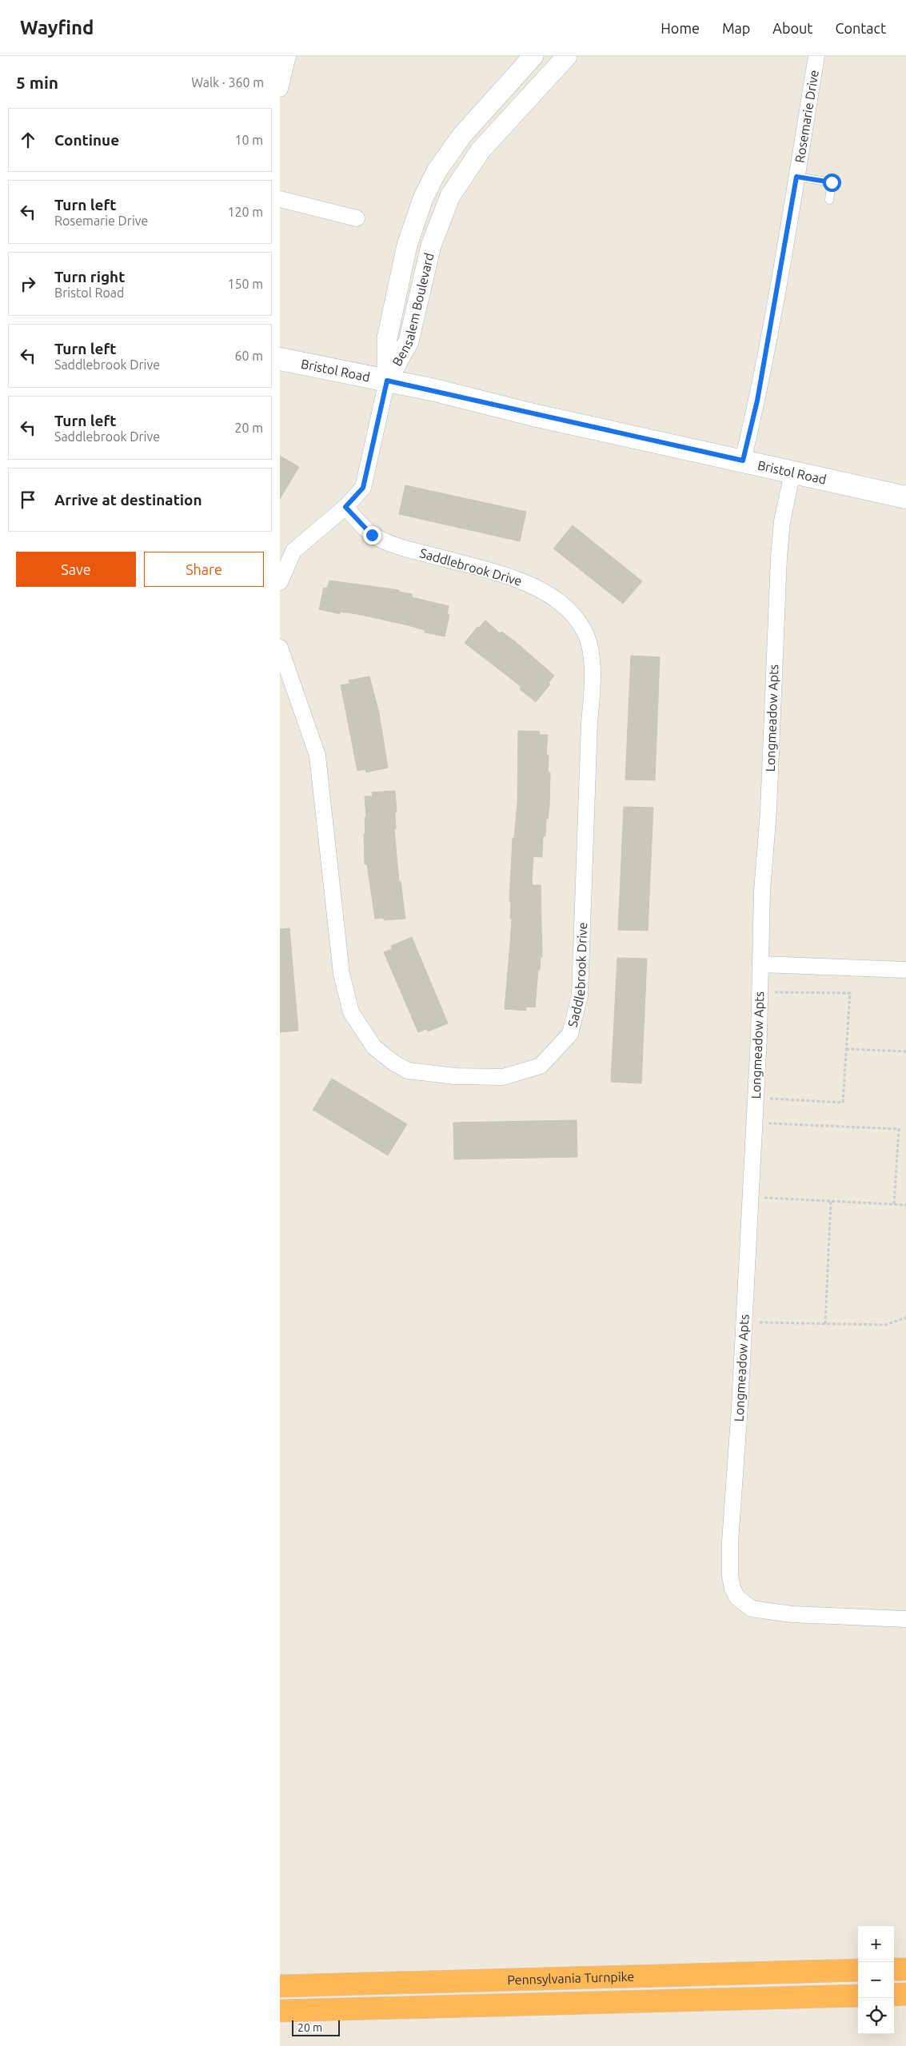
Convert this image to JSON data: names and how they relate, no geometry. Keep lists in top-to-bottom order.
{
  "streets": {
    "highway": ["Pennsylvania Turnpike"],
    "main road": ["Bristol Road"],
    "street": [
      "Rosemarie Drive",
      "Bensalem Boulevard",
      "Saddlebrook Drive",
      "Longmeadow Apts"
    ]
  },
  "crossings": [
    ["Rosemarie Drive", "Bristol Road"],
    ["Bensalem Boulevard", "Bristol Road"],
    ["Bristol Road", "Longmeadow Apts"]
  ],
  "scale_bar": "20 m",
  "page": {
    "header": "Wayfind",
    "nav": [
      "Home",
      "Map",
      "About",
      "Contact"
    ],
    "heading": ["5 min", "Walk · 360 m"],
    "list": [
      ["Continue", "10 m"],
      ["Turn left", "Rosemarie Drive", "120 m"],
      ["Turn right", "Bristol Road", "150 m"],
      ["Turn left", "Saddlebrook Drive", "60 m"],
      ["Turn left", "Saddlebrook Drive", "20 m"],
      "Arrive at destination"
    ],
    "buttons": ["Save", "Share"],
    "map_buttons": ["+", "−"],
    "scale": "20 m"
  }
}
